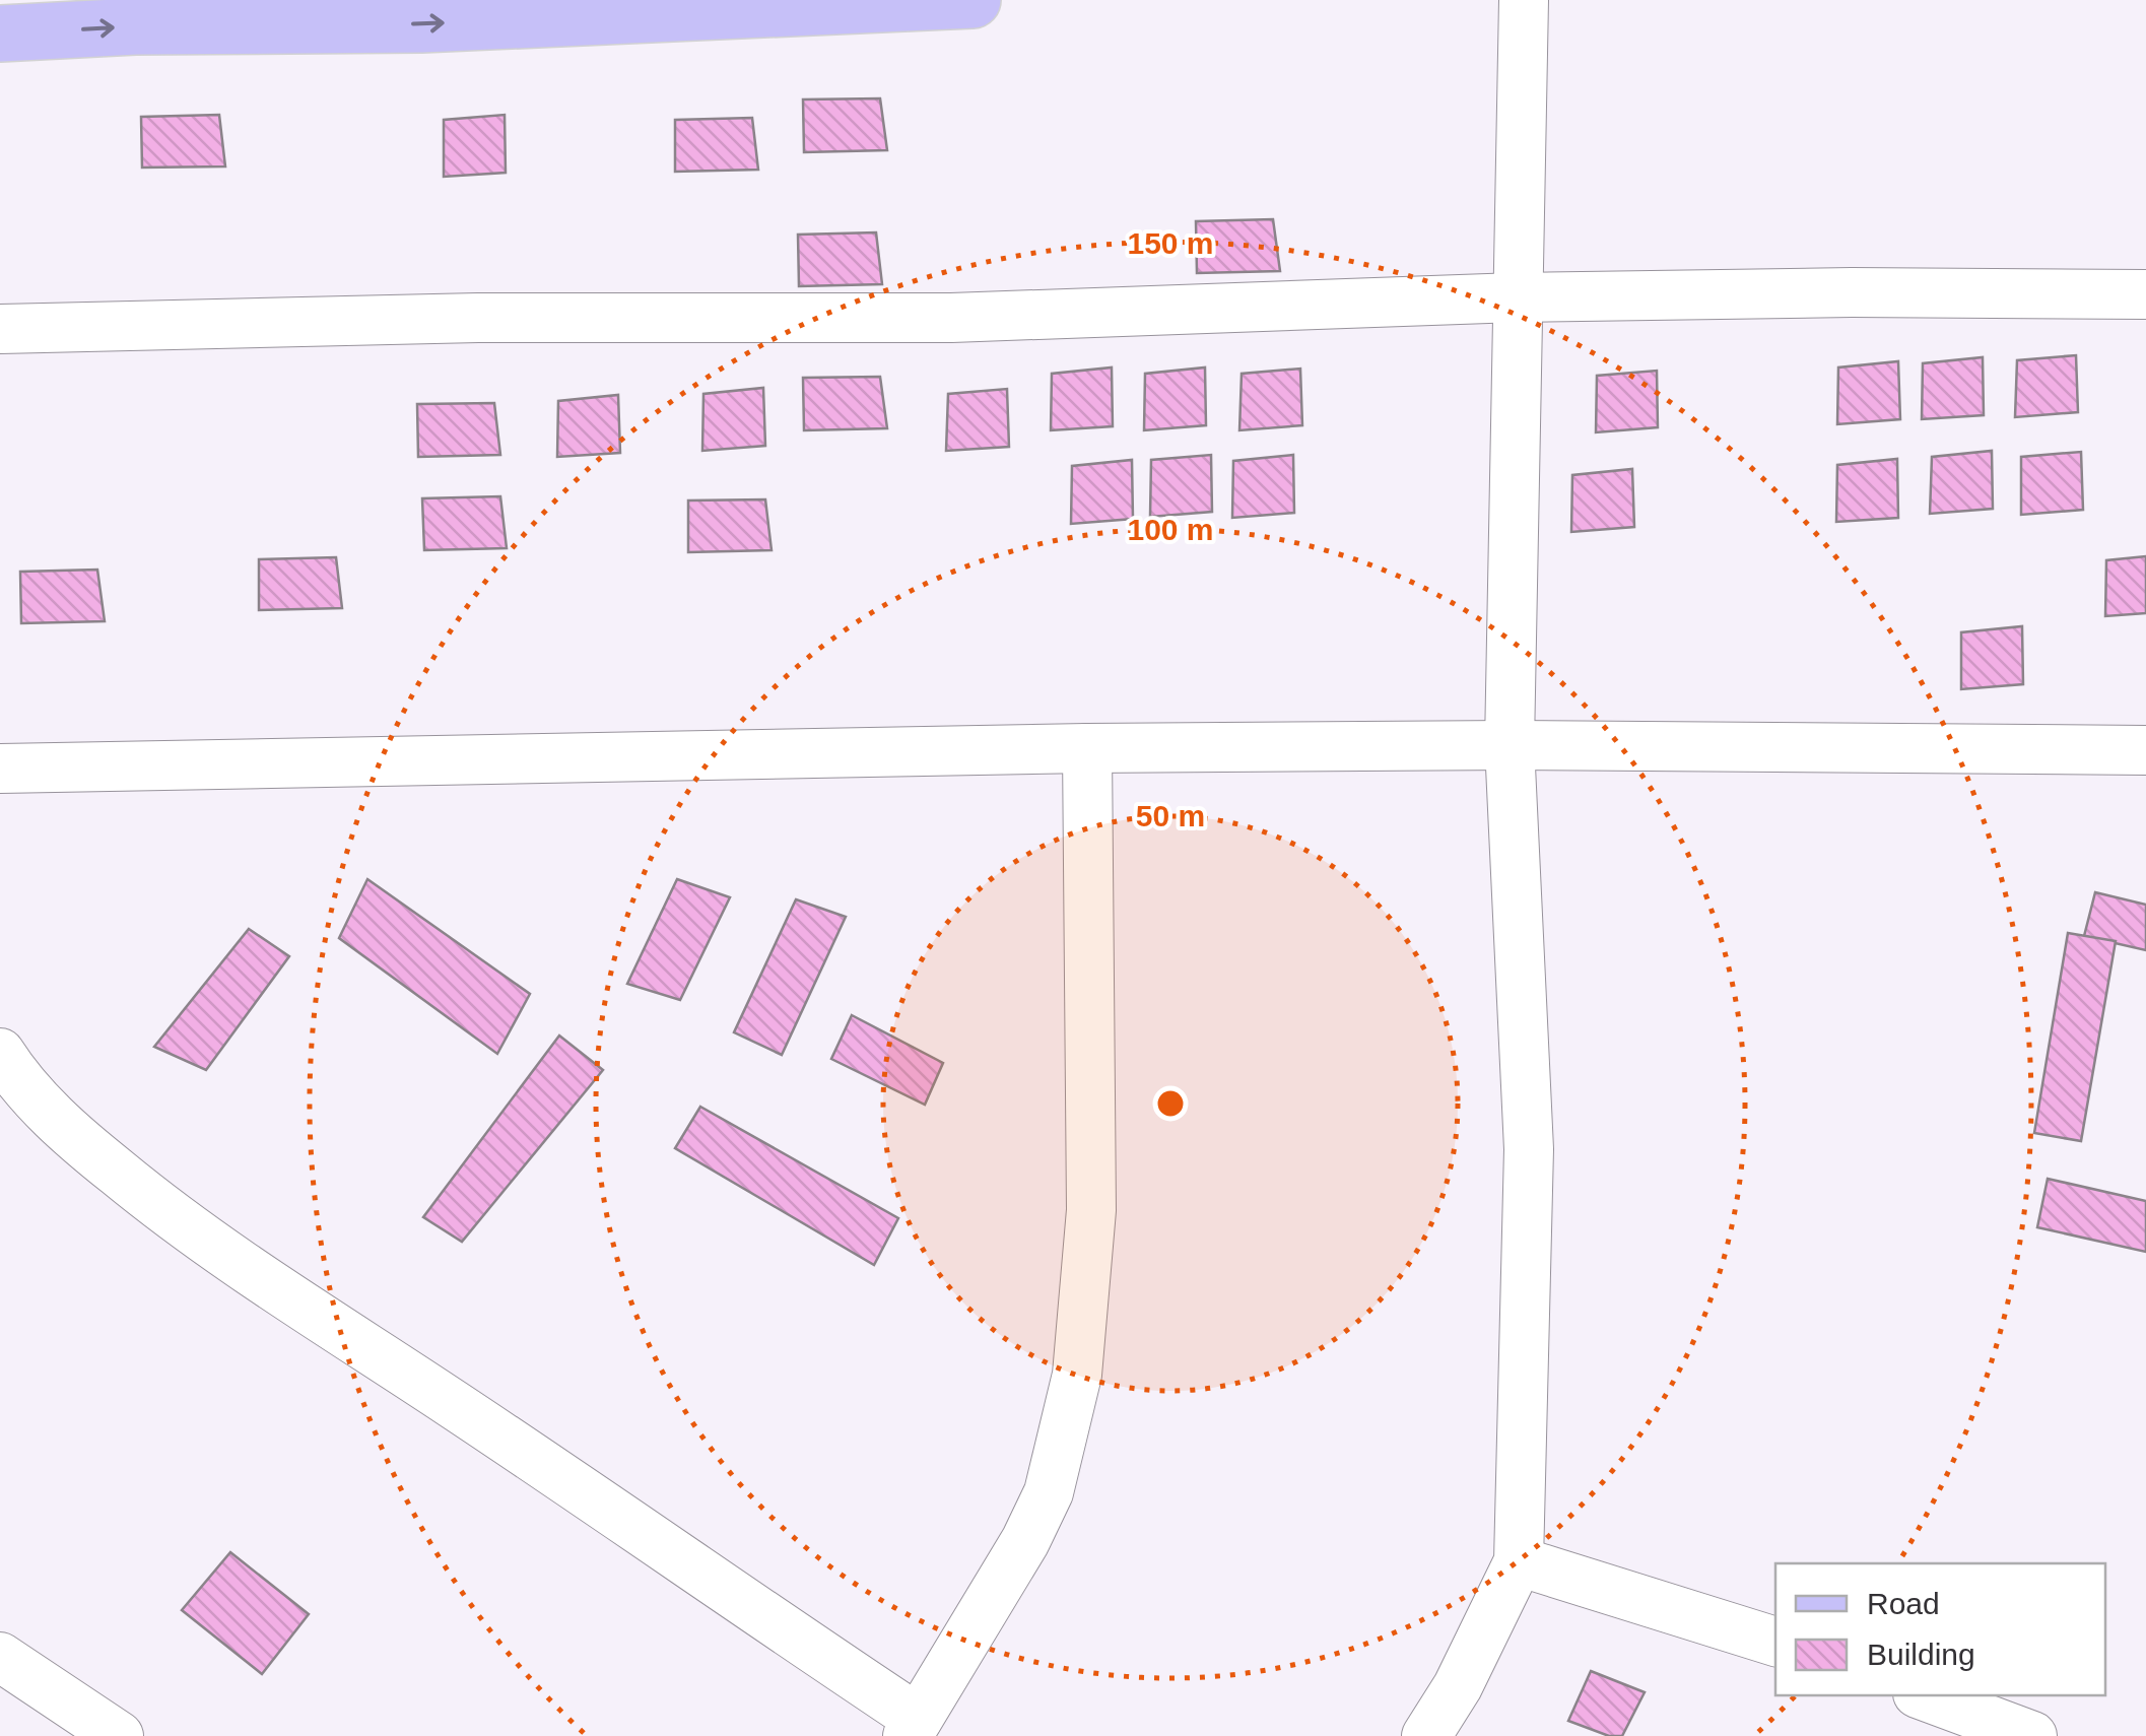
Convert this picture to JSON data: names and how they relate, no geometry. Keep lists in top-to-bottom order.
{
  "legend": ["Road", "Building"],
  "rings": ["150 m", "100 m", "50 m"]
}
